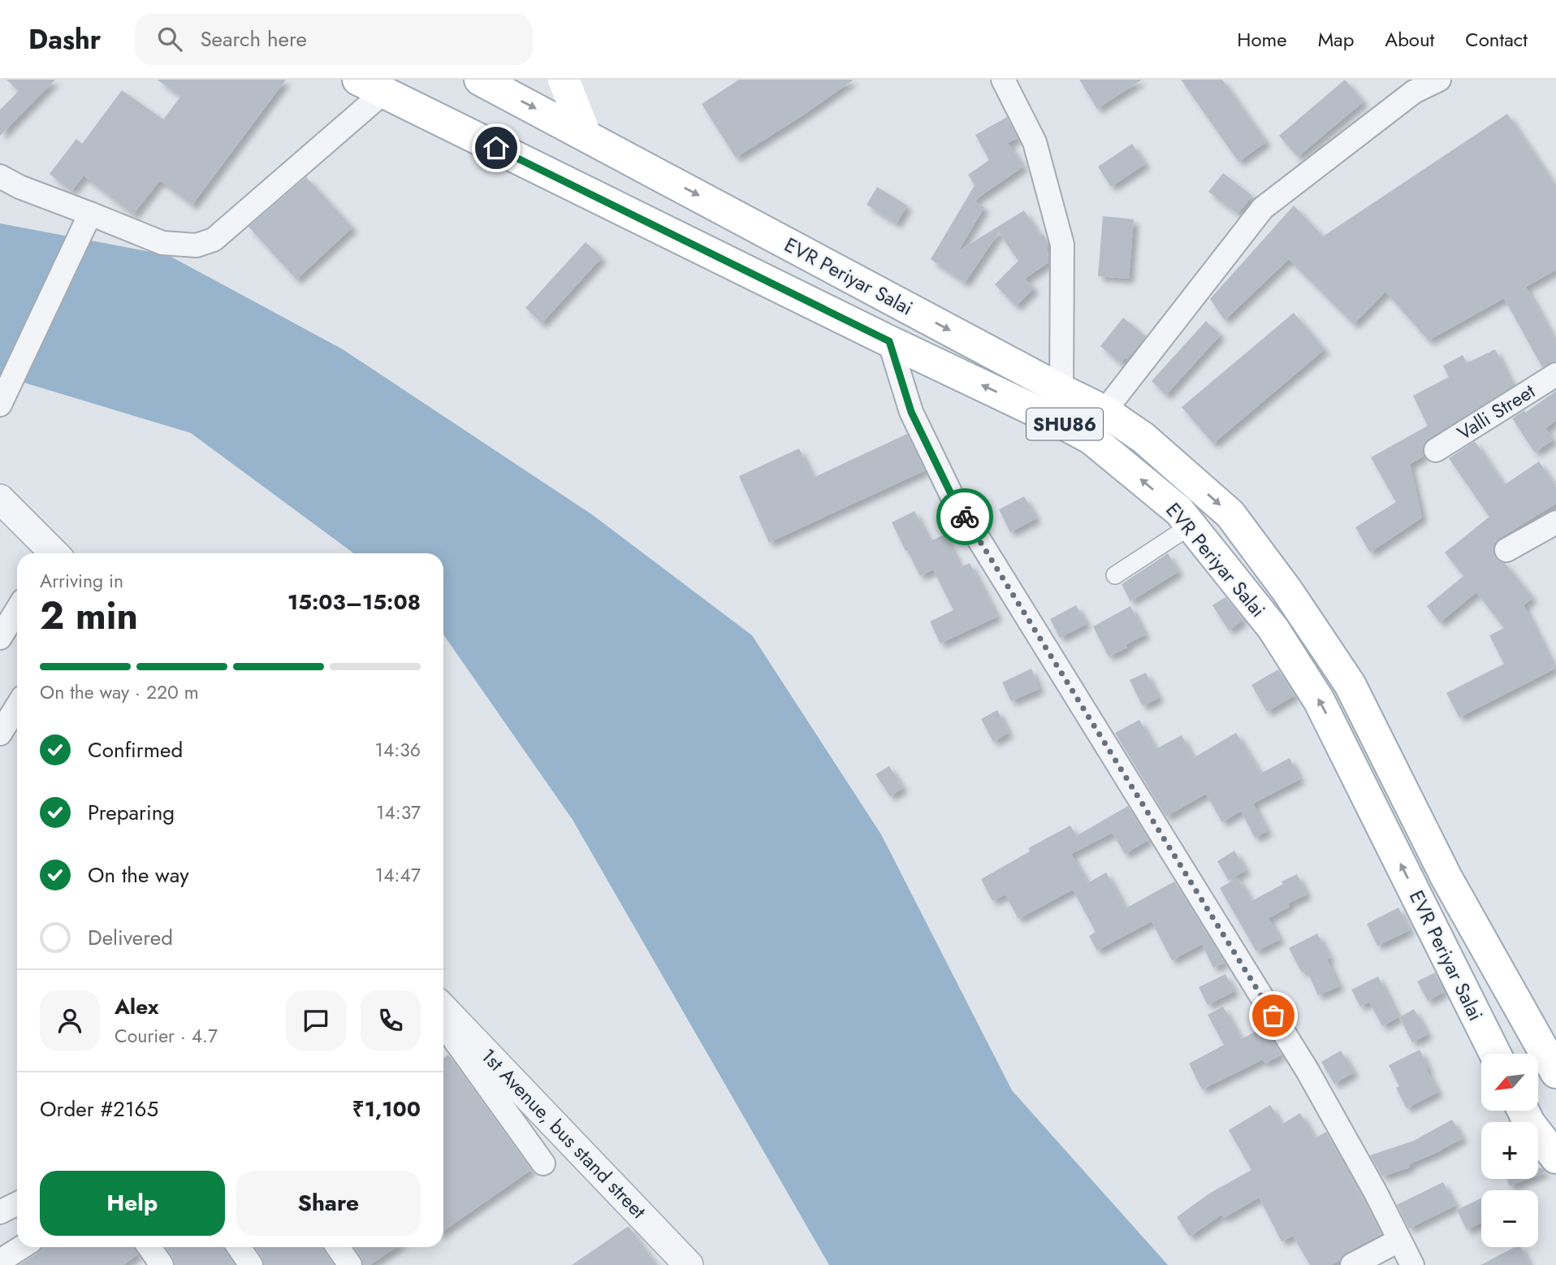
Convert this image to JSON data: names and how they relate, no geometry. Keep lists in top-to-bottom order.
{
  "streets": {
    "main road": ["EVR Periyar Salai", "SHU86"],
    "street": ["Valli Street", "1st Avenue, bus stand street"]
  },
  "north": "bottom left",
  "page": {
    "header": "Dashr",
    "search": "Search here",
    "nav": [
      "Home",
      "Map",
      "About",
      "Contact"
    ],
    "heading": ["2 min", "Arriving in", "15:03–15:08"],
    "panel": [
      "Alex",
      "Courier · 4.7",
      "Order #2165",
      "₹1,100"
    ],
    "bar": "On the way · 220 m",
    "list": [
      ["Confirmed", "14:36"],
      ["Preparing", "14:37"],
      ["On the way", "14:47"],
      "Delivered"
    ],
    "map_buttons": ["+", "−"],
    "buttons": ["Help", "Share"]
  }
}
